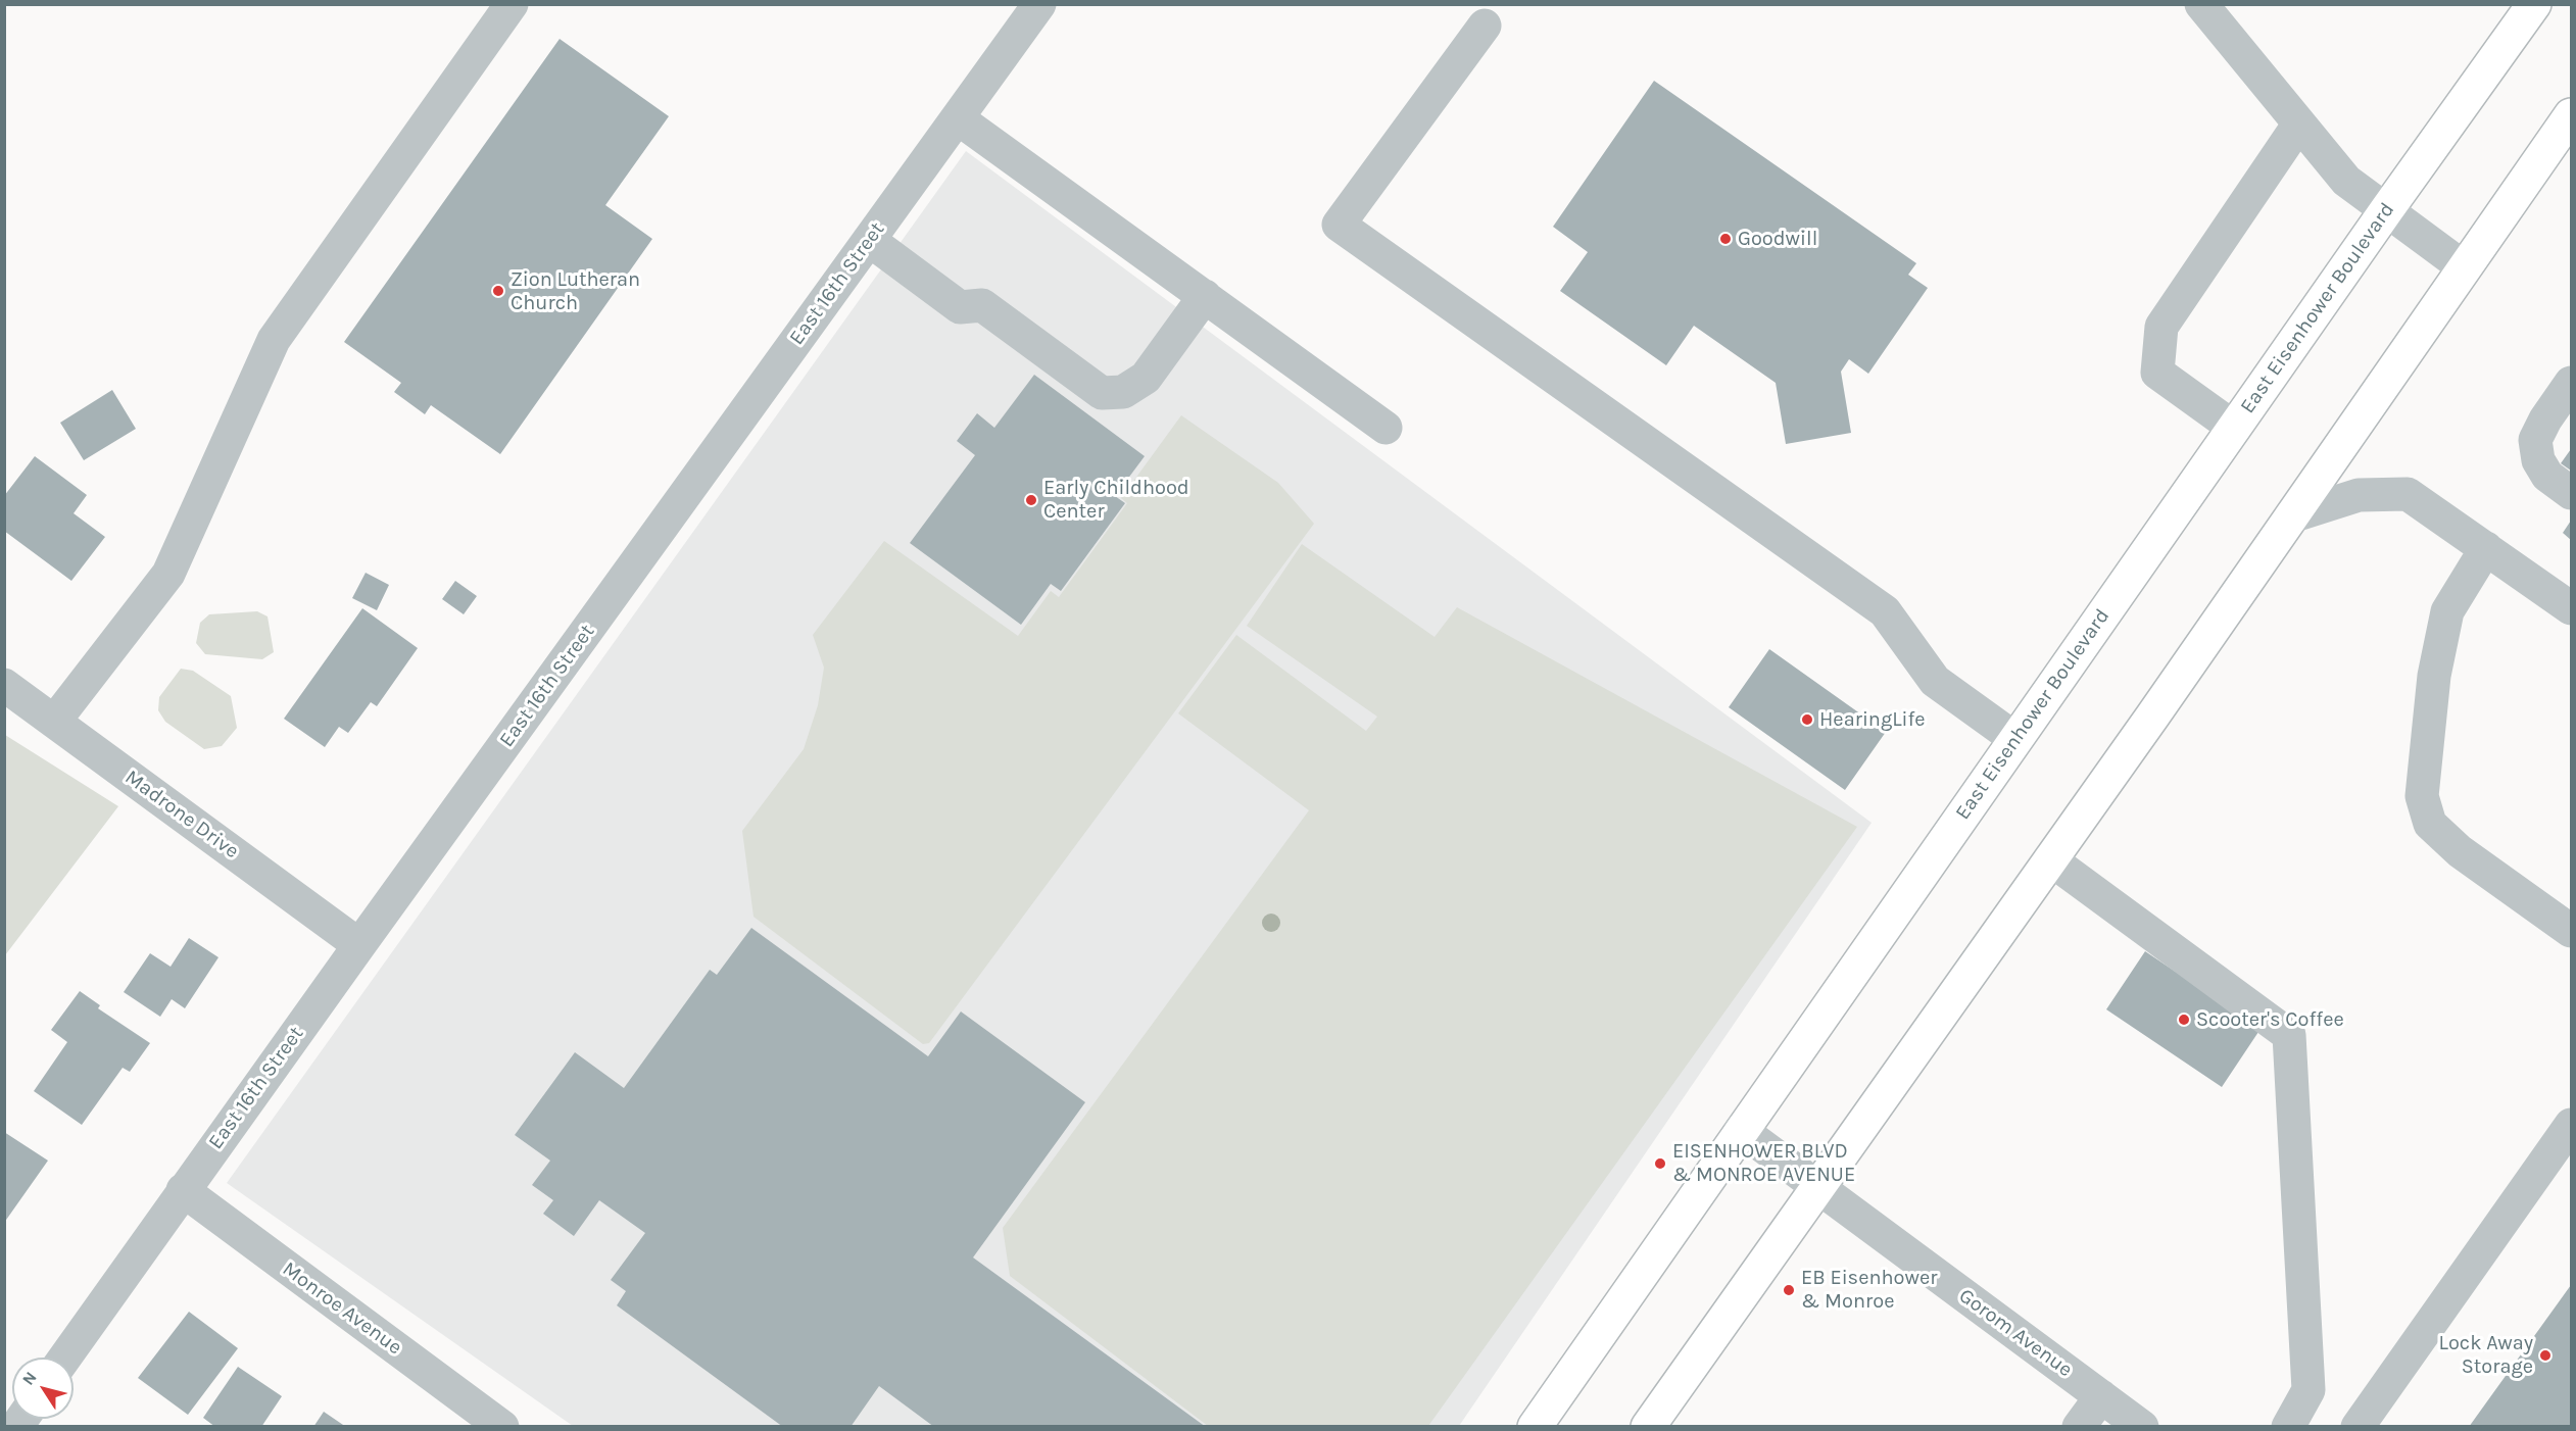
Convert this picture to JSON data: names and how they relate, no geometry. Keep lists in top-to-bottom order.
{
  "streets": {
    "highway": ["East Eisenhower Boulevard"],
    "street": [
      "East 16th Street",
      "Madrone Drive",
      "Monroe Avenue",
      "Gorom Avenue"
    ]
  },
  "crossings": [
    ["East 16th Street", "Madrone Drive"],
    ["East 16th Street", "Monroe Avenue"],
    ["East Eisenhower Boulevard", "Gorom Avenue"]
  ],
  "places": [
    "Goodwill",
    "Zion Lutheran Church",
    "Early Childhood Center",
    "HearingLife",
    "Scooter's Coffee",
    "EISENHOWER BLVD & MONROE AVENUE",
    "EB Eisenhower & Monroe",
    "Lock Away Storage"
  ],
  "north": "top left"
}
